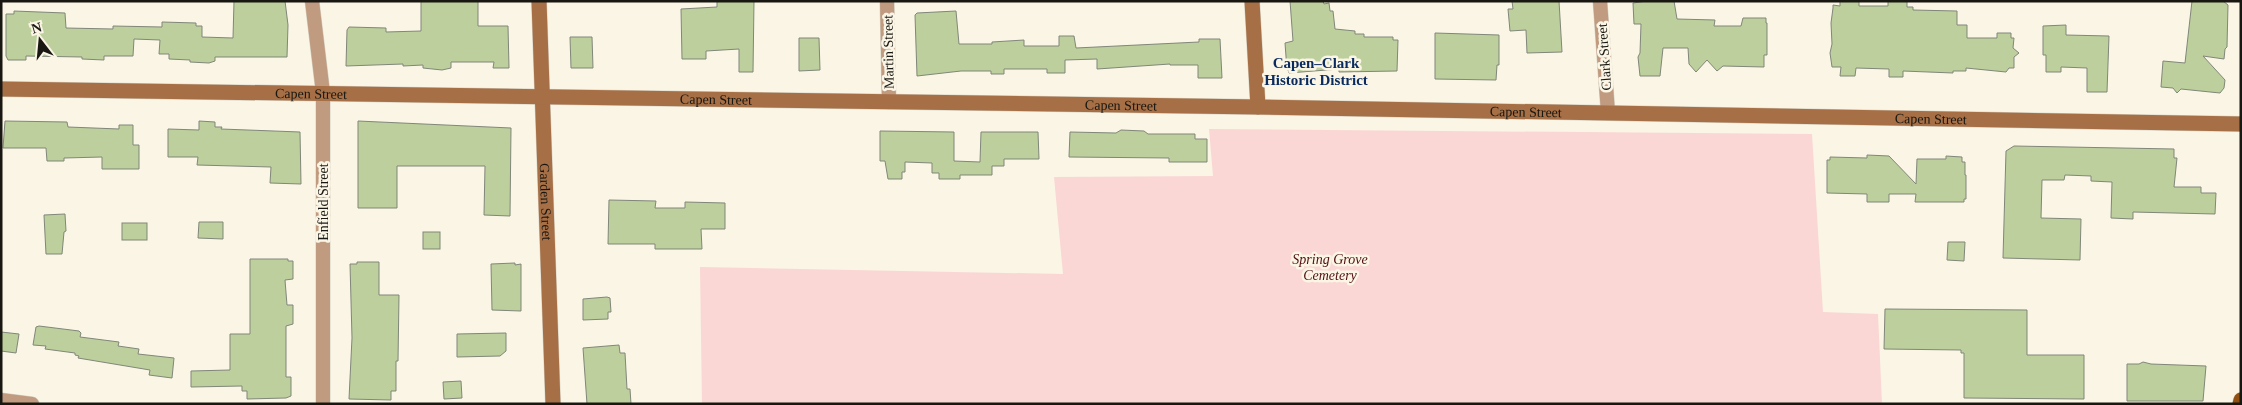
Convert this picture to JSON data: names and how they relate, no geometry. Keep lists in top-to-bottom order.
{
  "streets": {
    "street": [
      "Martin Street",
      "Clark Street",
      "Capen Street",
      "Enfield Street",
      "Garden Street"
    ]
  },
  "crossings": [
    ["Martin Street", "Capen Street"],
    ["Clark Street", "Capen Street"],
    ["Capen Street", "Enfield Street"],
    ["Capen Street", "Garden Street"]
  ],
  "districts": ["Capen–Clark Historic District"],
  "parks": ["Spring Grove Cemetery"],
  "north": "top"
}
